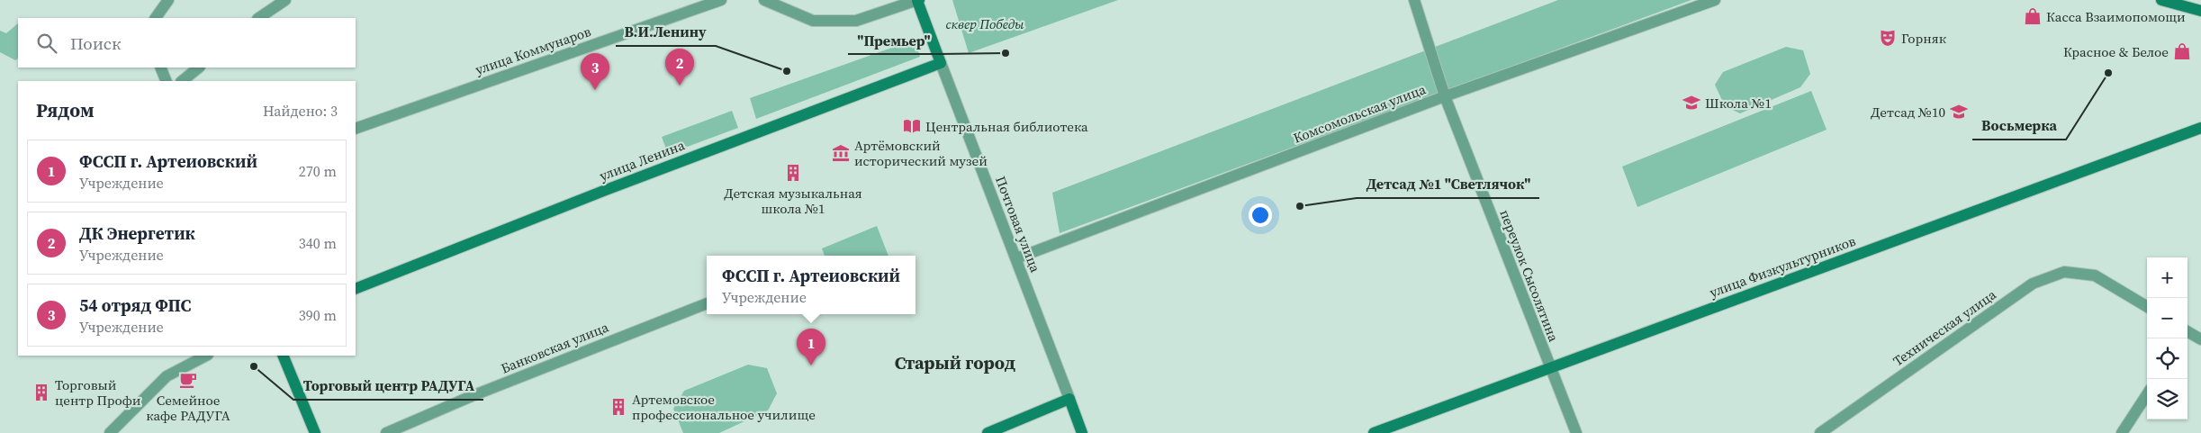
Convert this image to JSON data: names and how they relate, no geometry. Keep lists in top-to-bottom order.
{
  "streets": {
    "street": [
      "улица Коммунаров",
      "Комсомольская улица",
      "улица Ленина",
      "Почтовая улица",
      "улица Физкультурников",
      "переулок Сысолятина",
      "Техническая улица",
      "Банковская улица"
    ]
  },
  "crossings": [
    ["Комсомольская улица", "Почтовая улица"],
    ["Комсомольская улица", "переулок Сысолятина"],
    ["улица Ленина", "Почтовая улица"],
    ["улица Физкультурников", "переулок Сысолятина"]
  ],
  "districts": ["Старый город"],
  "parks": ["сквер Победы"],
  "places": {
    "shop": ["Касса Взаимопомощи", "Красное & Белое"],
    "theatre": ["Горняк"],
    "other": [
      "\"Премьер\"",
      "В.И.Ленину",
      "Восьмерка",
      "Детсад №1 \"Светлячок\"",
      "Торговый центр РАДУГА"
    ],
    "school or university": ["Школа №1", "Детсад №10"],
    "library": ["Центральная библиотека"],
    "museum": ["Артёмовский исторический музей"],
    "building": ["Детская музыкальная школа №1", "Торговый центр Профи", "Артемовское профессиональное училище"],
    "cafe": ["Семейное кафе РАДУГА"]
  },
  "page": {
    "search": "Поиск",
    "pins": ["2", "3", "1"],
    "heading": ["Рядом", "Найдено: 3"],
    "list": [
      {
        "mark": "1",
        "name": "ФССП г. Артеиовский",
        "note": "Учреждение",
        "value": "270 m"
      },
      {
        "mark": "2",
        "name": "ДК Энергетик",
        "note": "Учреждение",
        "value": "340 m"
      },
      {
        "mark": "3",
        "name": "54 отряд ФПС",
        "note": "Учреждение",
        "value": "390 m"
      }
    ],
    "popup": ["ФССП г. Артеиовский", "Учреждение"],
    "map_buttons": ["+", "−"]
  }
}
